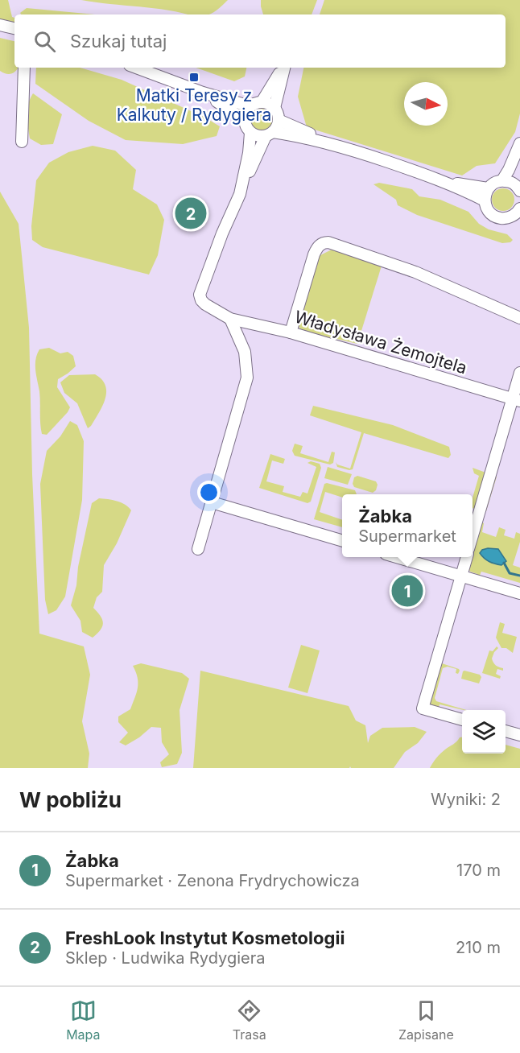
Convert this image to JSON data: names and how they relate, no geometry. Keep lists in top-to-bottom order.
{
  "streets": {
    "street": ["Władysława Żemojtela"]
  },
  "places": {
    "transit": ["Matki Teresy z Kalkuty / Rydygiera"]
  },
  "north": "right",
  "page": {
    "search": "Szukaj tutaj",
    "pins": ["2", "1"],
    "popup": ["Żabka", "Supermarket"],
    "heading": ["W pobliżu", "Wyniki: 2"],
    "list": [
      {
        "mark": "1",
        "name": "Żabka",
        "note": "Supermarket · Zenona Frydrychowicza",
        "value": "170 m"
      },
      {
        "mark": "2",
        "name": "FreshLook Instytut Kosmetologii",
        "note": "Sklep · Ludwika Rydygiera",
        "value": "210 m"
      }
    ],
    "nav": ["Mapa", "Trasa", "Zapisane"]
  }
}
